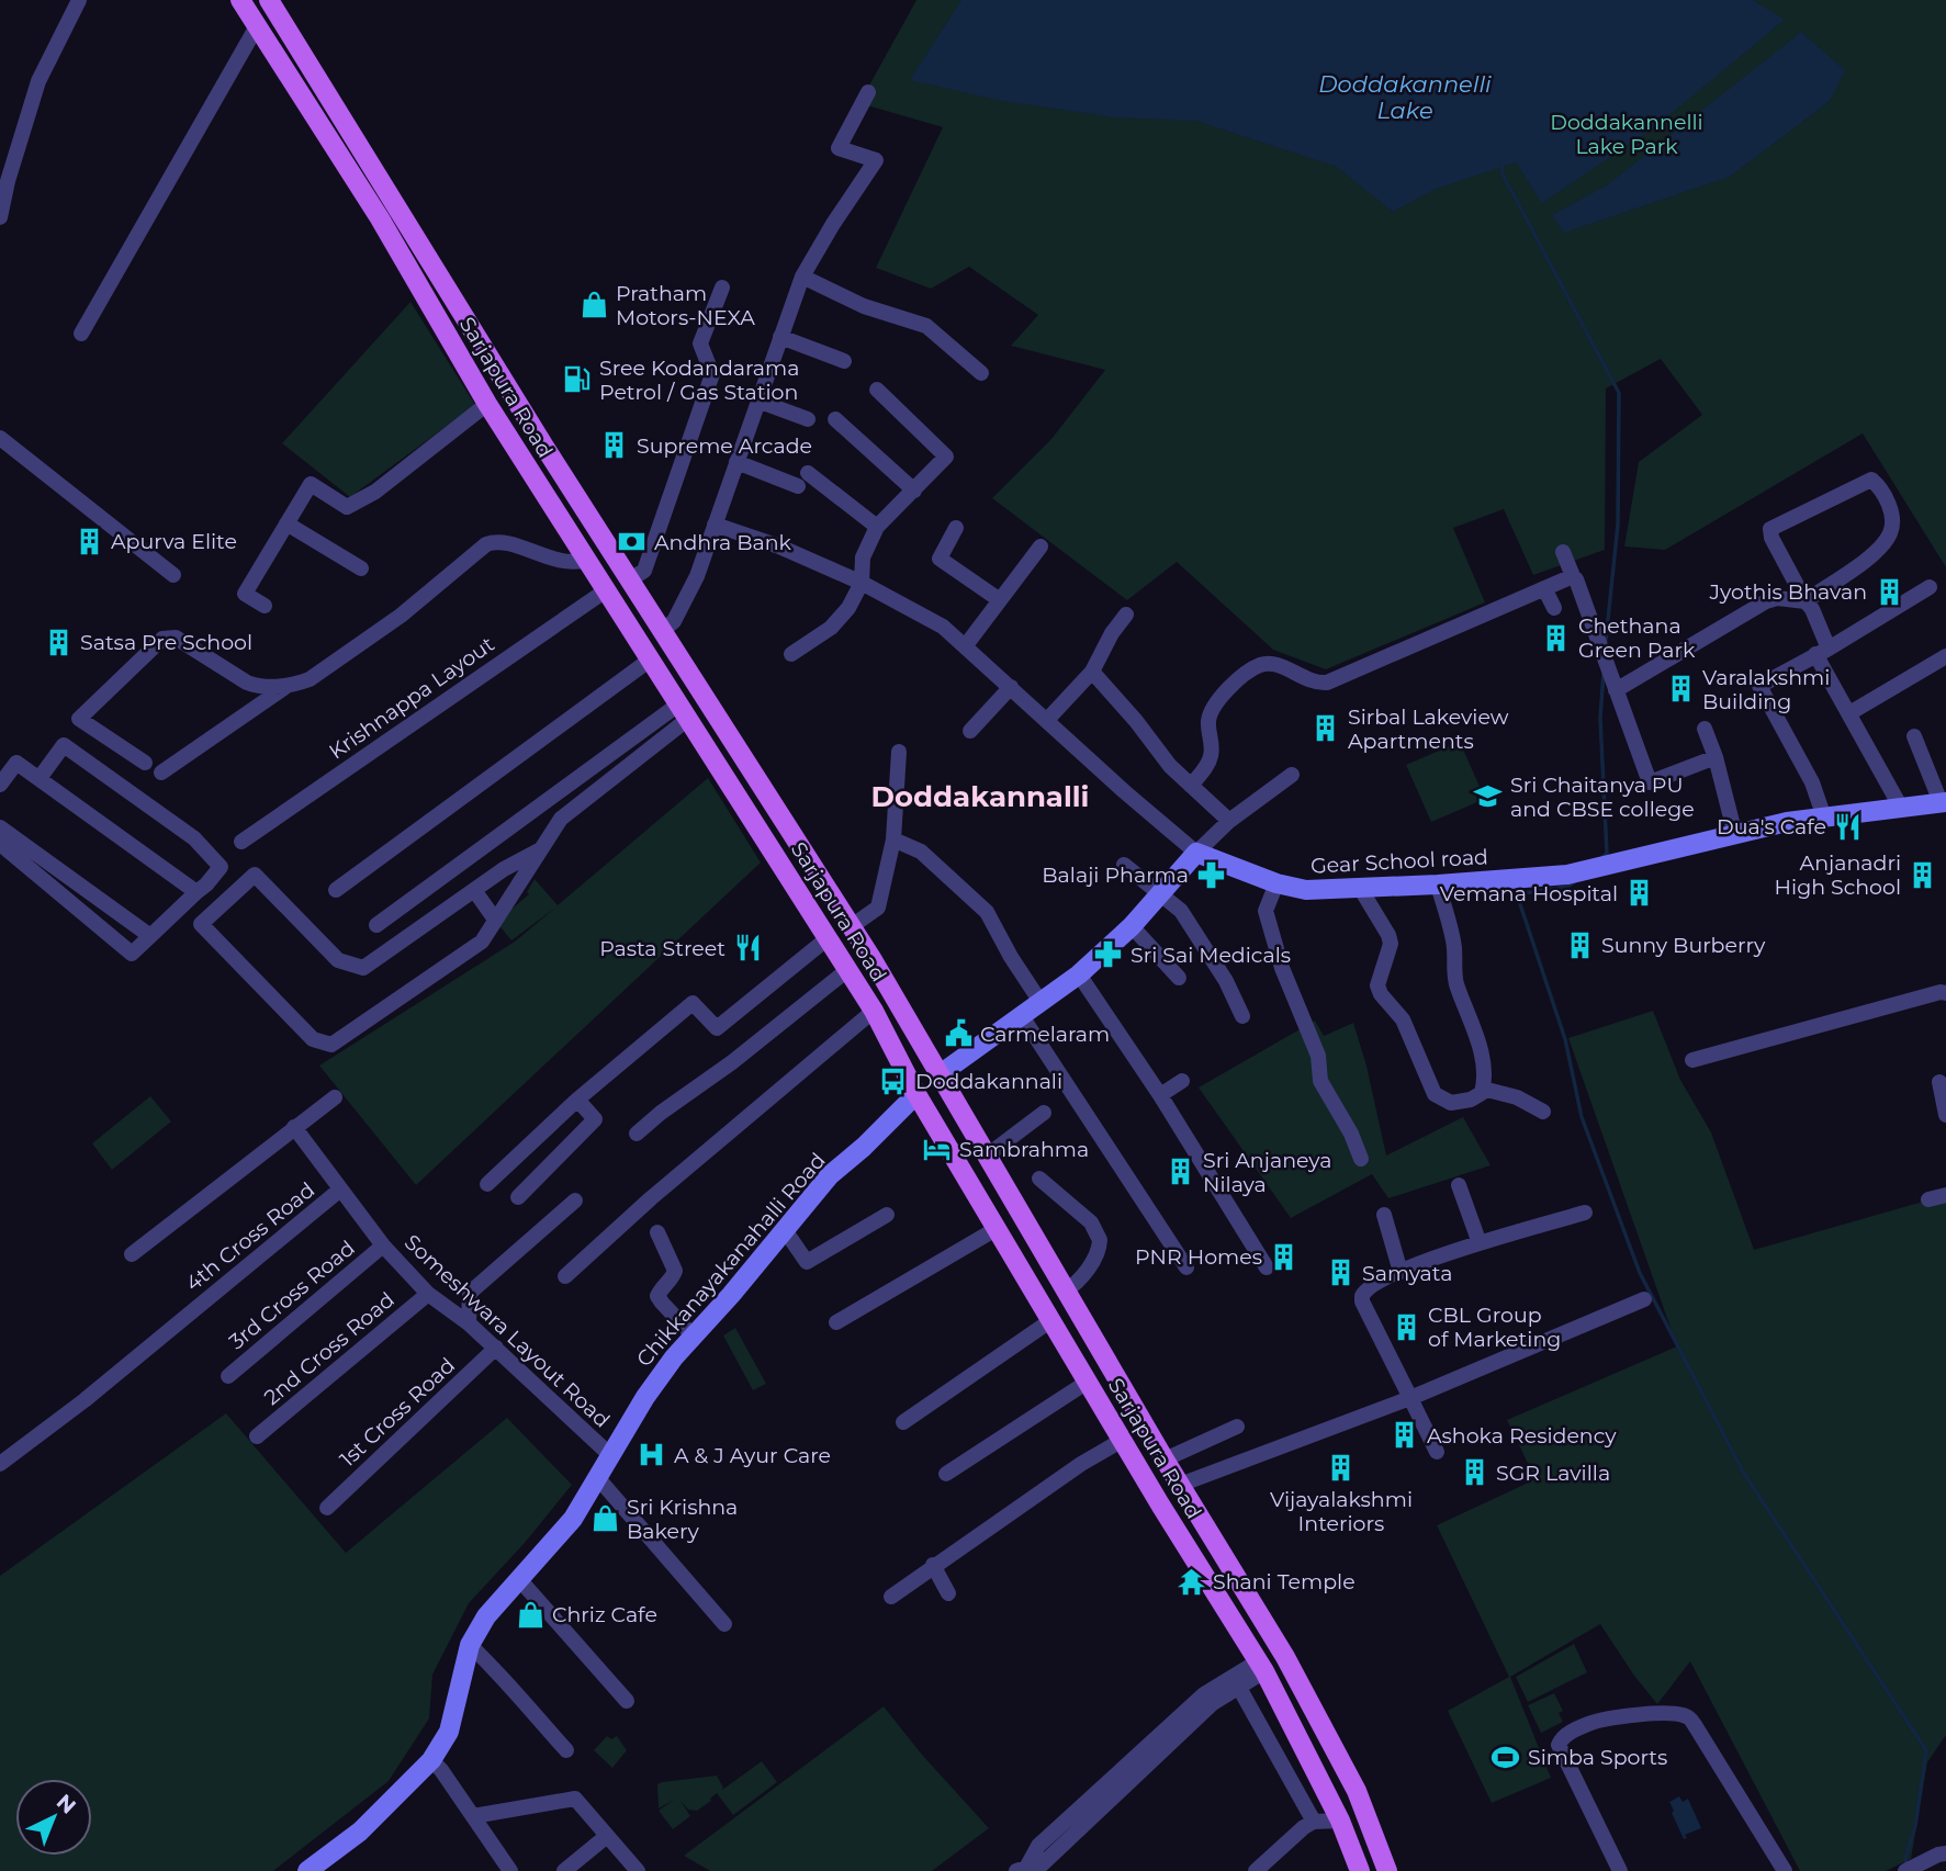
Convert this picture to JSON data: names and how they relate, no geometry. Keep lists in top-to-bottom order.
{
  "streets": {
    "main road": ["Sarjapura Road", "Gear School road", "Chikkanayakanahalli Road"],
    "street": [
      "Krishnappa Layout",
      "4th Cross Road",
      "3rd Cross Road",
      "Someshwara Layout Road",
      "2nd Cross Road",
      "1st Cross Road"
    ]
  },
  "crossings": [
    ["Sarjapura Road", "Krishnappa Layout"],
    ["Sarjapura Road", "Chikkanayakanahalli Road"],
    ["4th Cross Road", "Someshwara Layout Road"],
    ["Chikkanayakanahalli Road", "Someshwara Layout Road"],
    ["3rd Cross Road", "Someshwara Layout Road"],
    ["Someshwara Layout Road", "2nd Cross Road"],
    ["Someshwara Layout Road", "1st Cross Road"]
  ],
  "districts": ["Doddakannalli"],
  "water": ["Doddakannelli Lake"],
  "parks": ["Doddakannelli Lake Park"],
  "places": {
    "shop": ["Pratham Motors-NEXA", "Sri Krishna Bakery", "Chriz Cafe"],
    "fuel station": ["Sree Kodandarama Petrol / Gas Station"],
    "building": [
      "Supreme Arcade",
      "Apurva Elite",
      "Jyothis Bhavan",
      "Chethana Green Park",
      "Satsa Pre School",
      "Varalakshmi Building",
      "Sirbal Lakeview Apartments",
      "Anjanadri High School",
      "Vemana Hospital",
      "Sunny Burberry",
      "Sri Anjaneya Nilaya",
      "PNR Homes",
      "Samyata",
      "CBL Group of Marketing",
      "Ashoka Residency",
      "Vijayalakshmi Interiors",
      "SGR Lavilla"
    ],
    "bank": ["Andhra Bank"],
    "school or university": ["Sri Chaitanya PU and CBSE college"],
    "restaurant": ["Dua's Cafe", "Pasta Street"],
    "pharmacy": ["Balaji Pharma", "Sri Sai Medicals"],
    "public building": ["Carmelaram"],
    "bus stop": ["Doddakannali"],
    "hotel": ["Sambrahma"],
    "hospital": ["A & J Ayur Care"],
    "temple": ["Shani Temple"],
    "sports": ["Simba Sports"]
  },
  "north": "top right"
}
